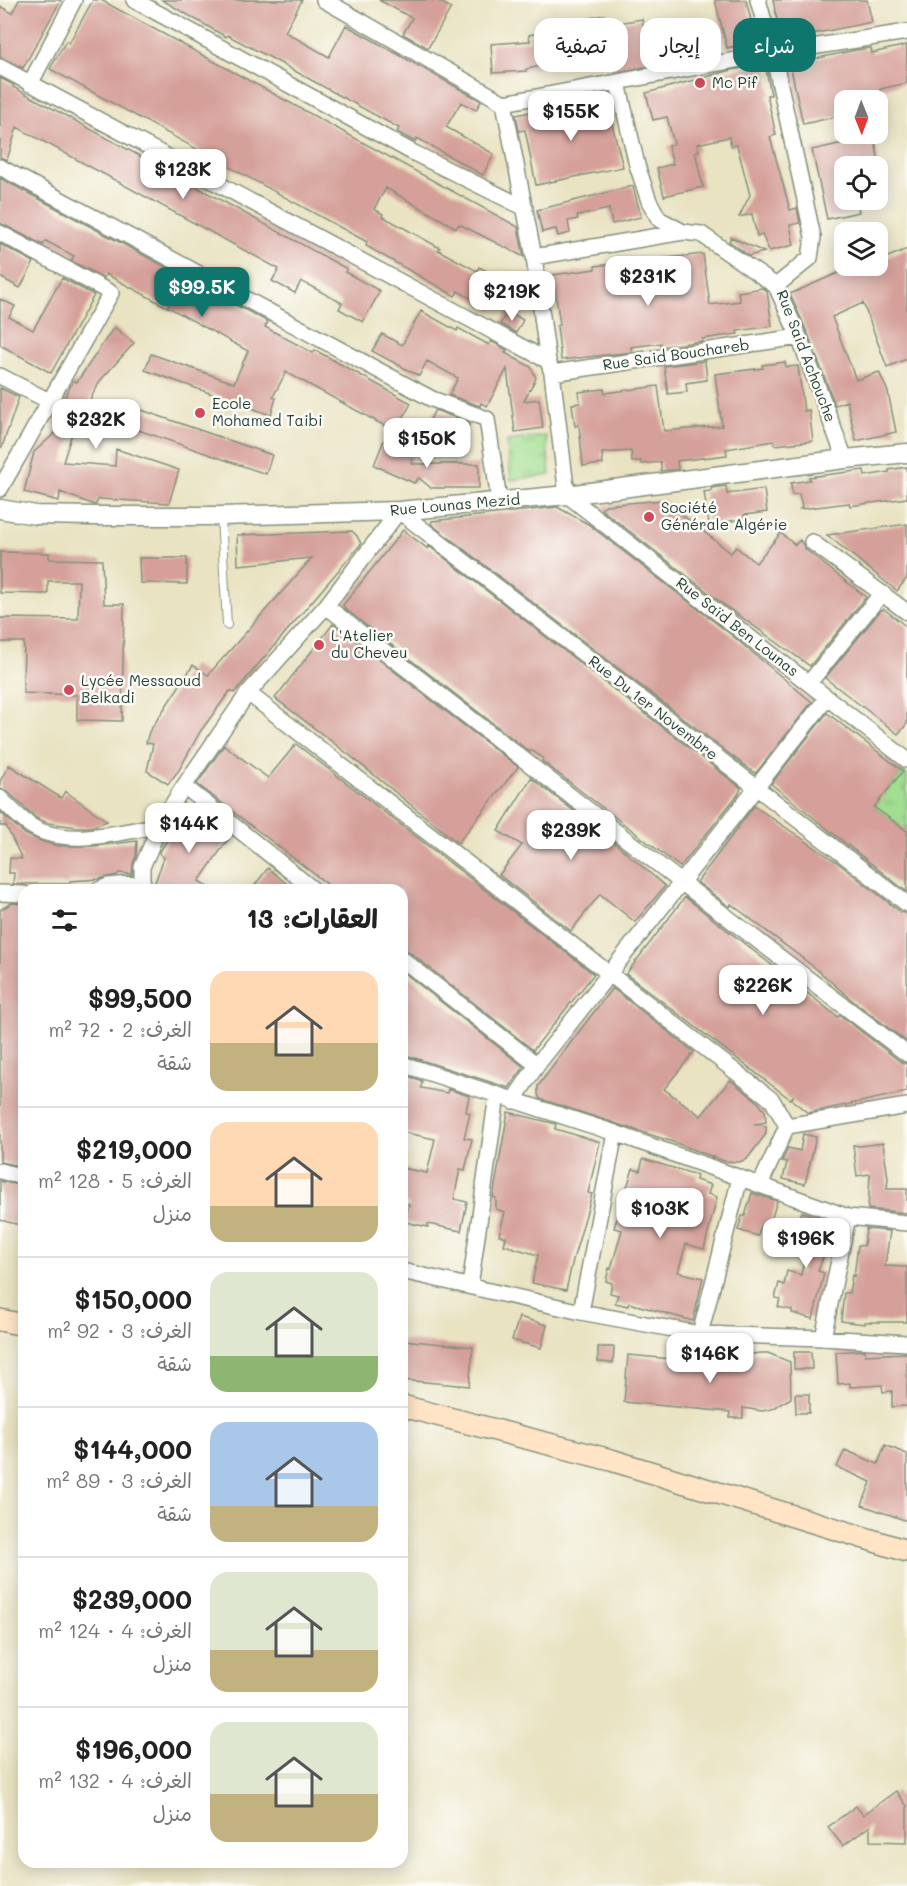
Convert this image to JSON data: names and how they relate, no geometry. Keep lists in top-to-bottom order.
{
  "streets": {
    "street": [
      "Rue Said Bouchareb",
      "Rue Said Achouche",
      "Rue Lounas Mezid",
      "Rue Saïd Ben Lounas",
      "Rue Du 1er Novembre"
    ]
  },
  "crossings": [
    ["Rue Said Bouchareb", "Rue Said Achouche"],
    ["Rue Said Achouche", "Rue Lounas Mezid"],
    ["Rue Lounas Mezid", "Rue Saïd Ben Lounas"],
    ["Rue Lounas Mezid", "Rue Du 1er Novembre"]
  ],
  "places": [
    "Mc Pif",
    "Ecole Mohamed Taibi",
    "Société Générale Algérie",
    "L'Atelier du Cheveu",
    "Lycée Messaoud Belkadi"
  ],
  "north": "bottom",
  "page": {
    "chip": ["شراء", "إيجار", "تصفية"],
    "price": [
      "$155K",
      "$123K",
      "$231K",
      "$99.5K",
      "$219K",
      "$232K",
      "$150K",
      "$144K",
      "$239K",
      "$226K",
      "$103K",
      "$196K",
      "$146K"
    ],
    "heading": "العقارات: 13",
    "list": [
      {
        "name": "$99,500",
        "note": "الغرف: 2 · 72 m² · شقة"
      },
      {
        "name": "$219,000",
        "note": "الغرف: 5 · 128 m² · منزل"
      },
      {
        "name": "$150,000",
        "note": "الغرف: 3 · 92 m² · شقة"
      },
      {
        "name": "$144,000",
        "note": "الغرف: 3 · 89 m² · شقة"
      },
      {
        "name": "$239,000",
        "note": "الغرف: 4 · 124 m² · منزل"
      },
      {
        "name": "$196,000",
        "note": "الغرف: 4 · 132 m² · منزل"
      }
    ]
  }
}
